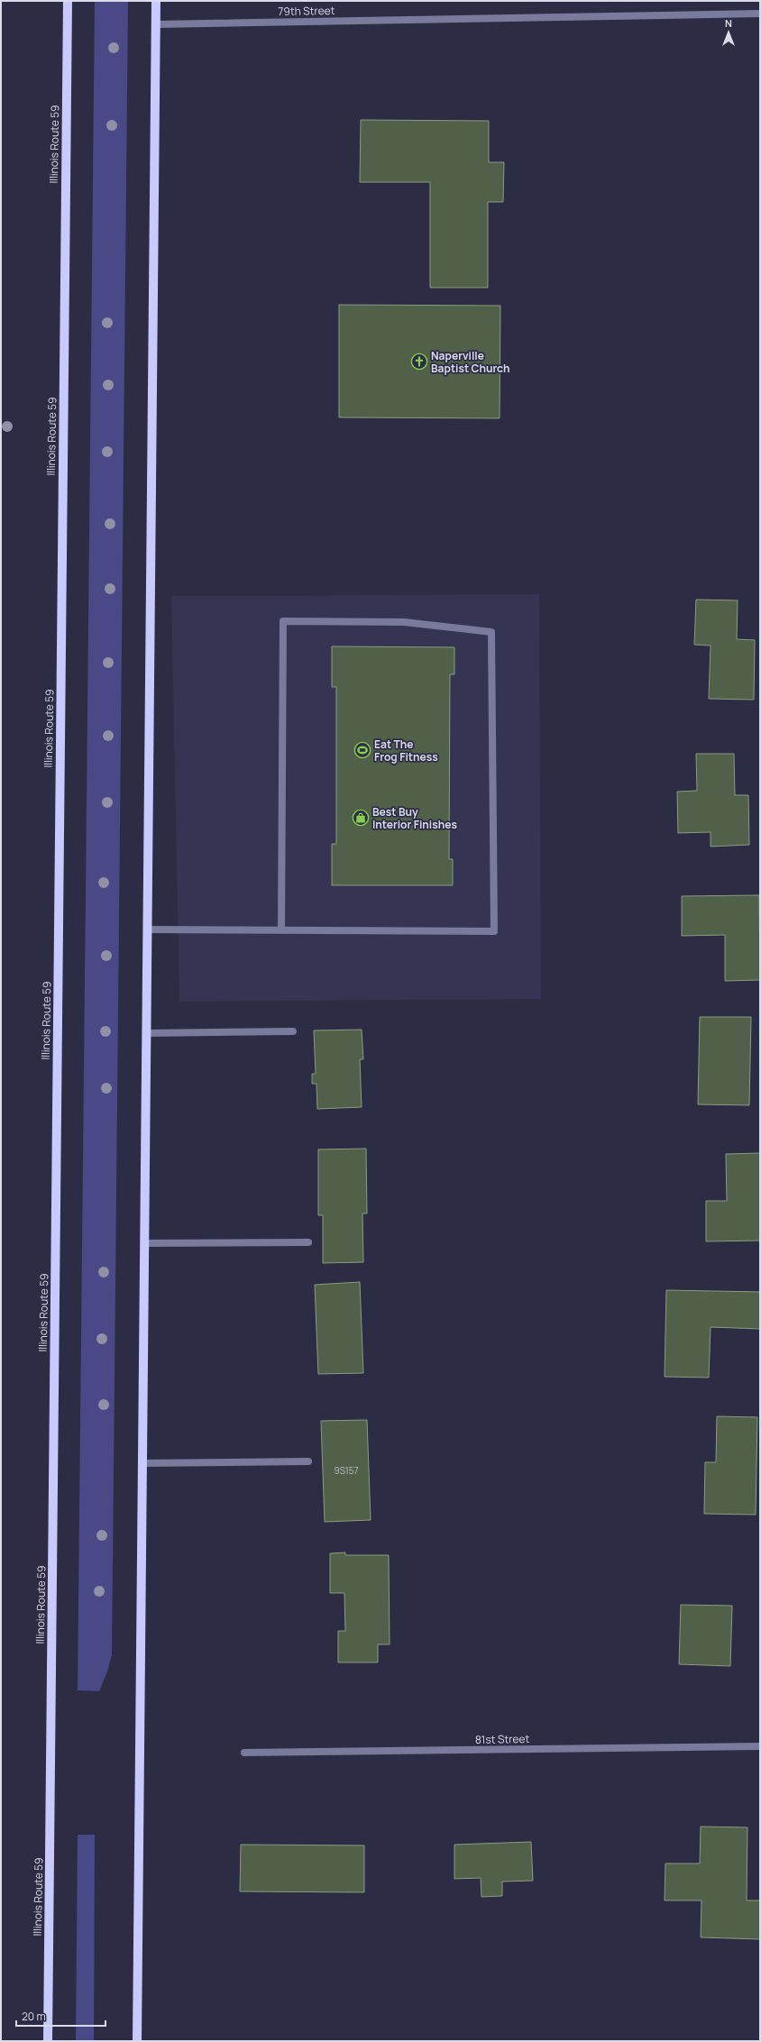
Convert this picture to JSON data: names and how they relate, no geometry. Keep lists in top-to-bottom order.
{
  "streets": {
    "main road": ["Illinois Route 59"],
    "street": ["79th Street", "81st Street"]
  },
  "places": {
    "church": ["Naperville Baptist Church"],
    "sports": ["Eat The Frog Fitness"],
    "shop": ["Best Buy Interior Finishes"]
  },
  "house_numbers": ["9S157"],
  "scale_bar": "20 m",
  "north": "top"
}
